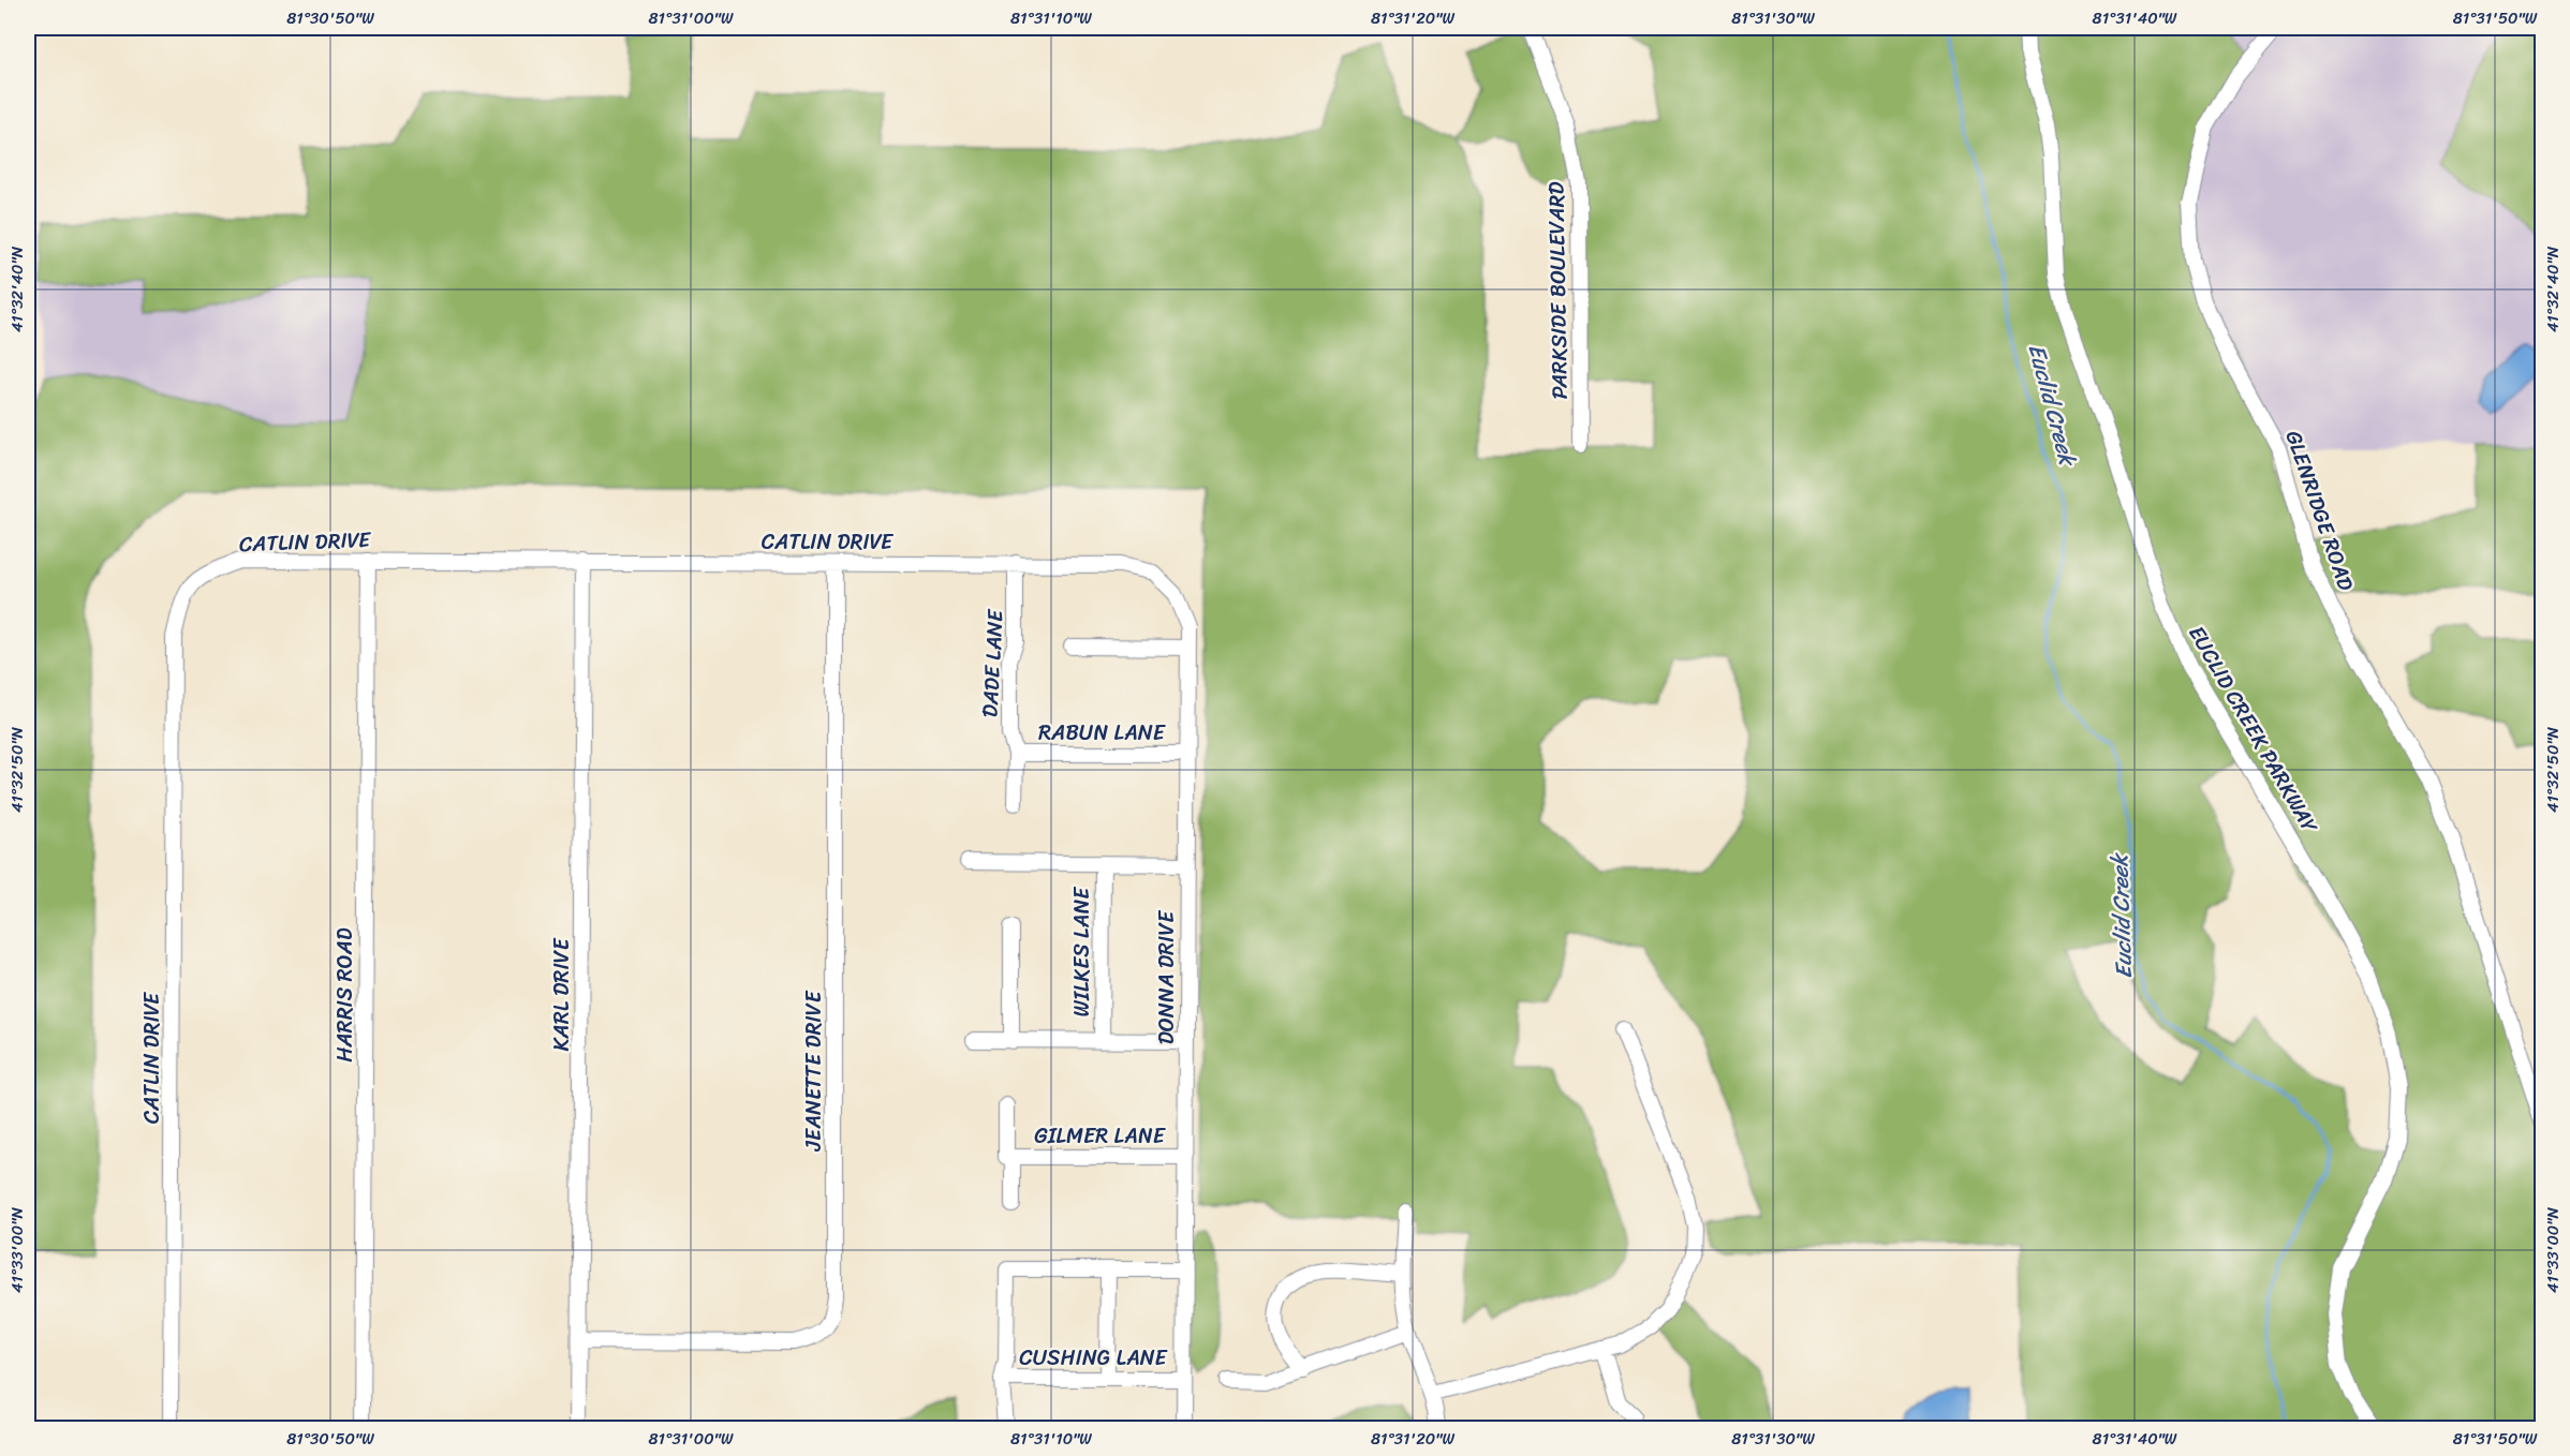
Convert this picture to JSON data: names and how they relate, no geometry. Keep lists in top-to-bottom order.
{
  "streets": {
    "street": [
      "PARKSIDE BOULEVARD",
      "GLENRIDGE ROAD",
      "CATLIN DRIVE",
      "DADE LANE",
      "EUCLID CREEK PARKWAY",
      "RABUN LANE",
      "WILKES LANE",
      "DONNA DRIVE",
      "HARRIS ROAD",
      "KARL DRIVE",
      "JEANETTE DRIVE",
      "GILMER LANE",
      "CUSHING LANE"
    ]
  },
  "crossings": [
    ["CATLIN DRIVE", "DADE LANE"],
    ["CATLIN DRIVE", "DONNA DRIVE"],
    ["CATLIN DRIVE", "HARRIS ROAD"],
    ["CATLIN DRIVE", "KARL DRIVE"],
    ["CATLIN DRIVE", "JEANETTE DRIVE"],
    ["DADE LANE", "RABUN LANE"],
    ["RABUN LANE", "DONNA DRIVE"],
    ["DONNA DRIVE", "GILMER LANE"],
    ["DONNA DRIVE", "CUSHING LANE"],
    ["KARL DRIVE", "JEANETTE DRIVE"]
  ],
  "water": ["Euclid Creek"],
  "coordinates": [
    "81°30'50\"W",
    "81°31'00\"W",
    "81°31'10\"W",
    "81°31'20\"W",
    "81°31'30\"W",
    "81°31'40\"W",
    "81°31'50\"W",
    "41°32'40\"N",
    "41°32'50\"N",
    "41°33'00\"N"
  ]
}
